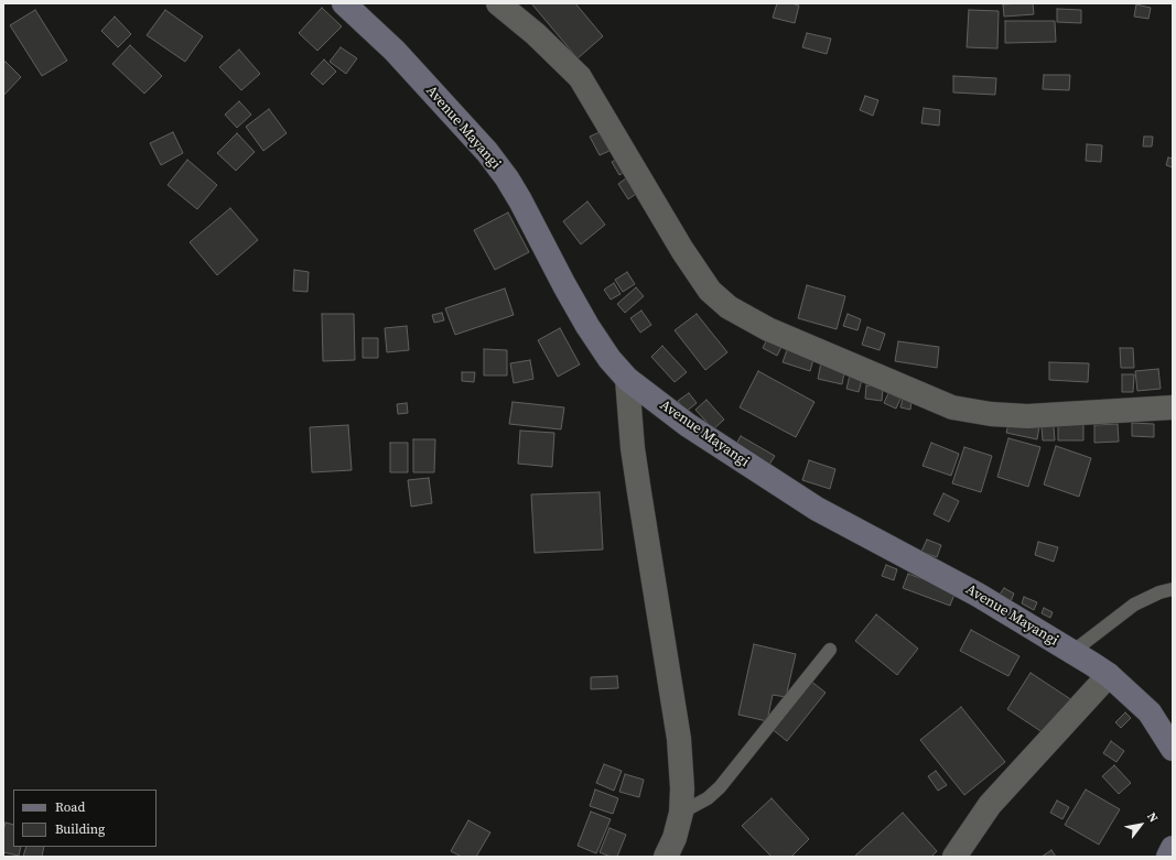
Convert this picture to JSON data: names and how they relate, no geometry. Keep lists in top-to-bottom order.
{
  "streets": {
    "street": ["Avenue Mayangi"]
  },
  "legend": ["Road", "Building"],
  "north": "top right"
}
